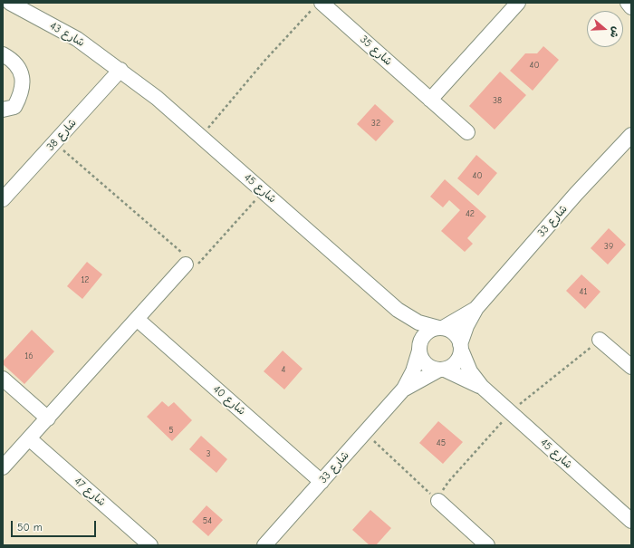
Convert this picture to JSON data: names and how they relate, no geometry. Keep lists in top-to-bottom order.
{
  "streets": {
    "street": [
      "شارع 43",
      "شارع 35",
      "شارع 38",
      "شارع 45",
      "شارع 33",
      "شارع 40",
      "شارع 47"
    ]
  },
  "crossings": [
    ["شارع 43", "شارع 38"],
    ["شارع 43", "شارع 45"],
    ["شارع 38", "شارع 45"],
    ["شارع 45", "شارع 33"],
    ["شارع 33", "شارع 40"]
  ],
  "house_numbers": [
    "40",
    "38",
    "32",
    "40",
    "42",
    "39",
    "12",
    "41",
    "16",
    "4",
    "5",
    "45",
    "3",
    "54"
  ],
  "scale_bar": "50 m",
  "north": "right"
}
